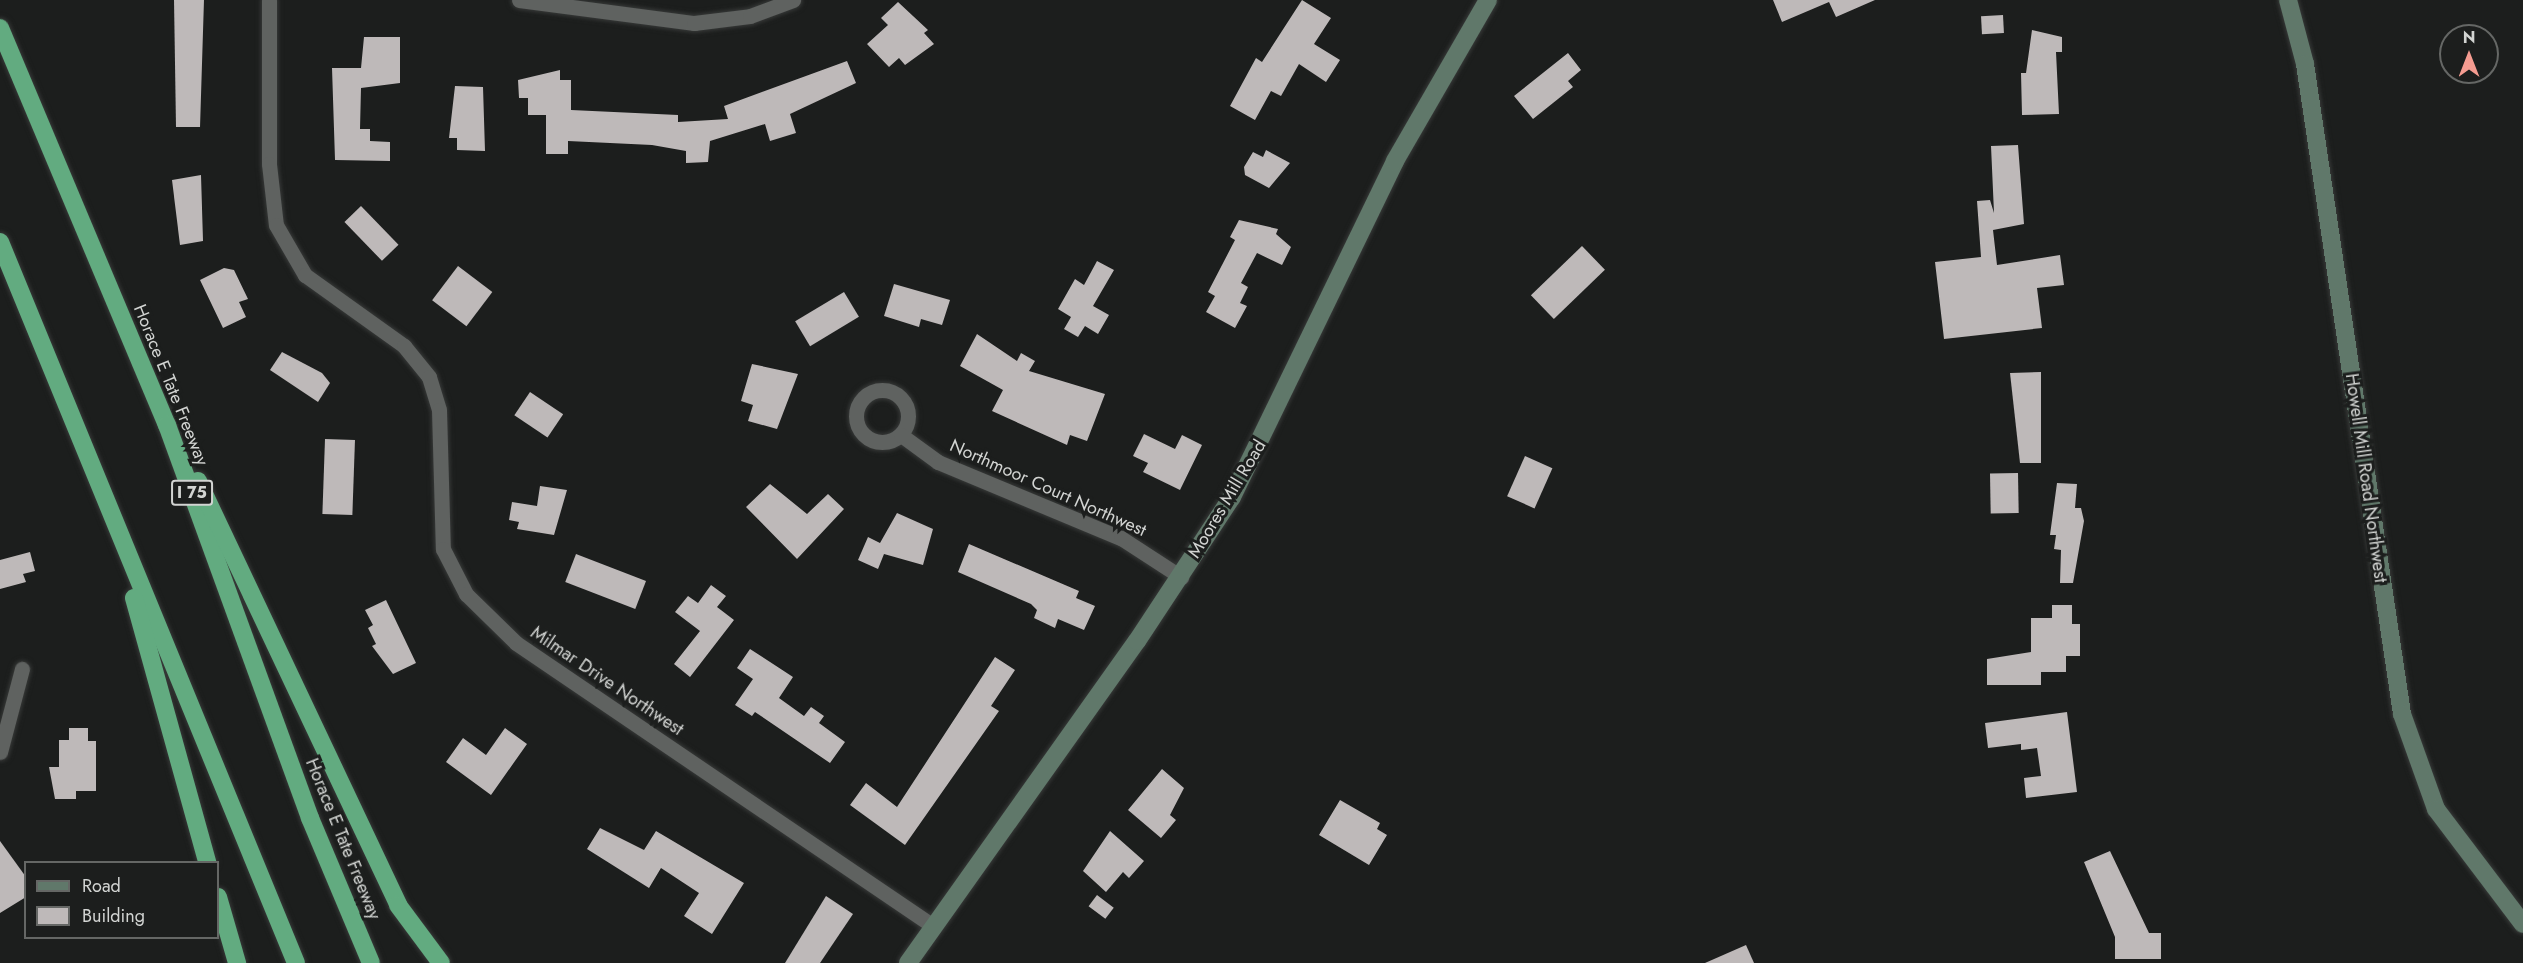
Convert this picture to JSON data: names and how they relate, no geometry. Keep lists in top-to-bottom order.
{
  "streets": {
    "highway": ["Horace E Tate Freeway", "I 75"],
    "street": [
      "Howell Mill Road Northwest",
      "Northmoor Court Northwest",
      "Moores Mill Road",
      "Milmar Drive Northwest"
    ]
  },
  "crossings": [
    ["Northmoor Court Northwest", "Moores Mill Road"],
    ["Moores Mill Road", "Milmar Drive Northwest"]
  ],
  "legend": ["Road", "Building"],
  "north": "top"
}
